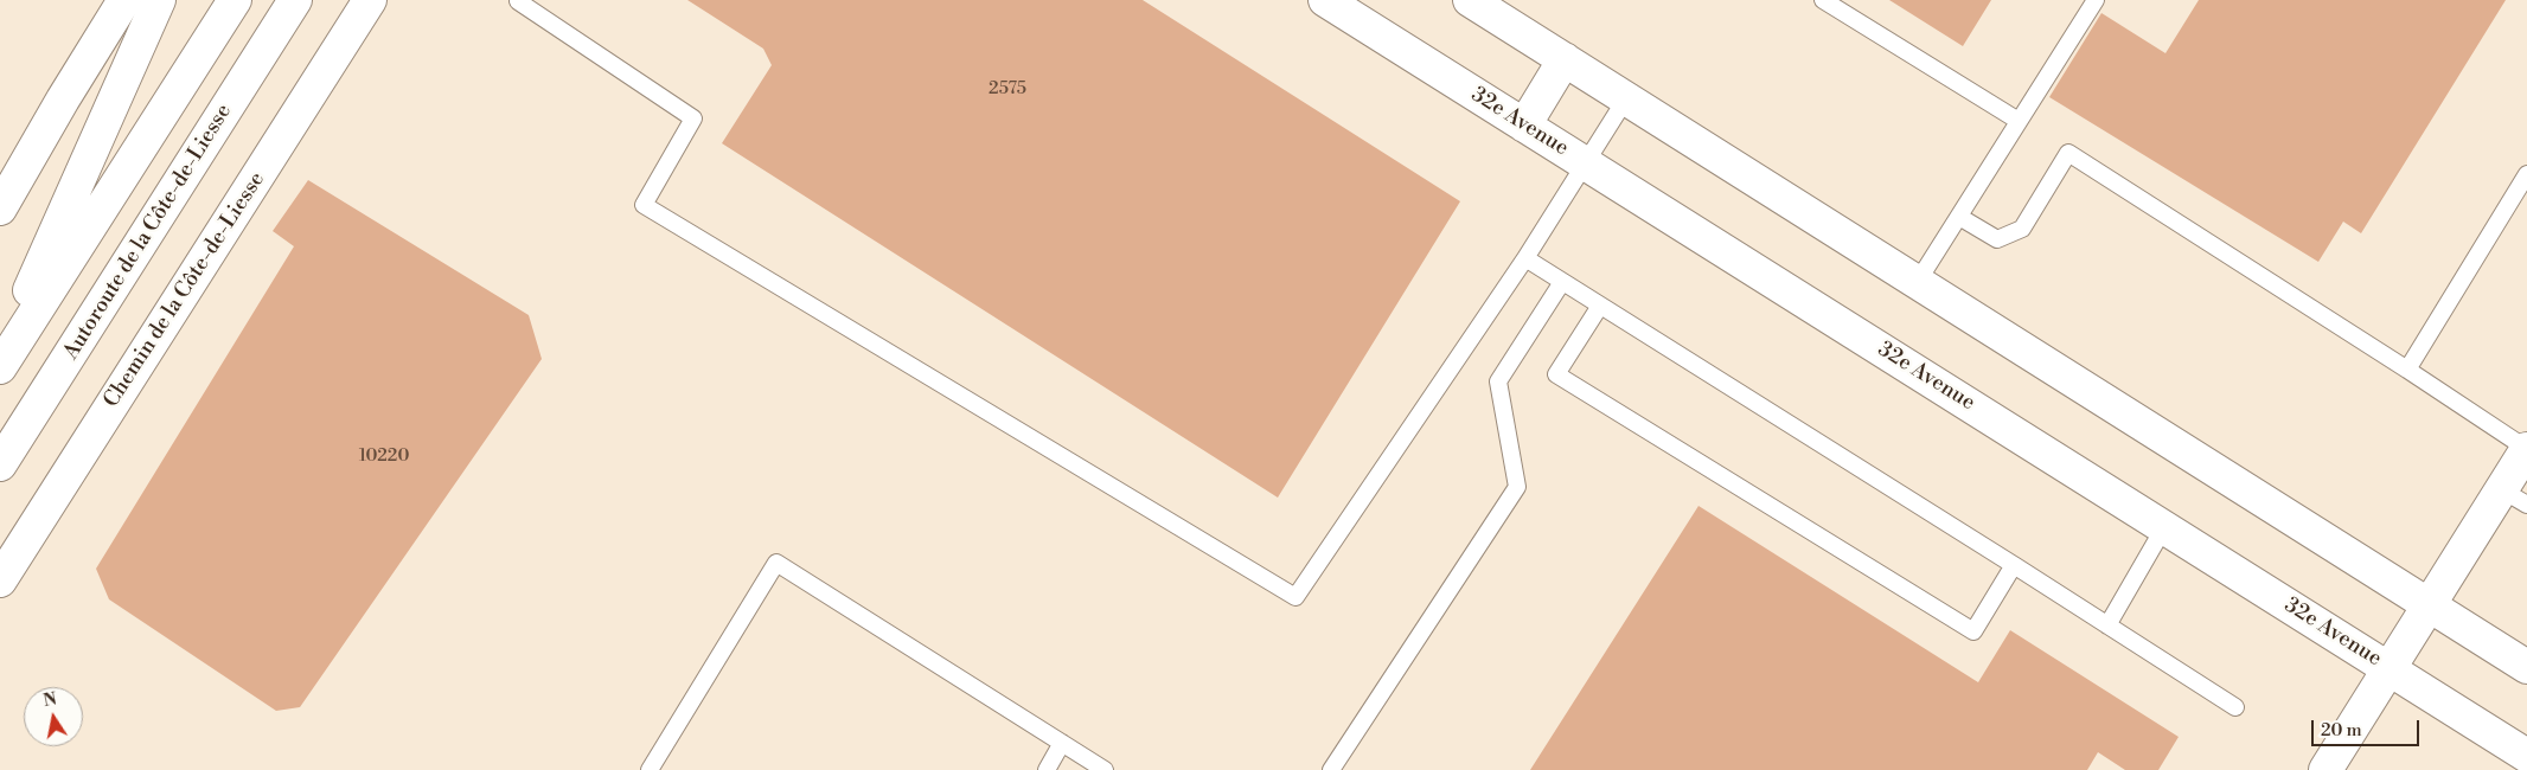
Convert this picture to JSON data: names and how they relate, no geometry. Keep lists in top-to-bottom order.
{
  "streets": {
    "main road": ["32e Avenue", "Autoroute de la Côte-de-Liesse", "Chemin de la Côte-de-Liesse"]
  },
  "house_numbers": ["2575", "10220"],
  "scale_bar": "20 m",
  "north": "top"
}
